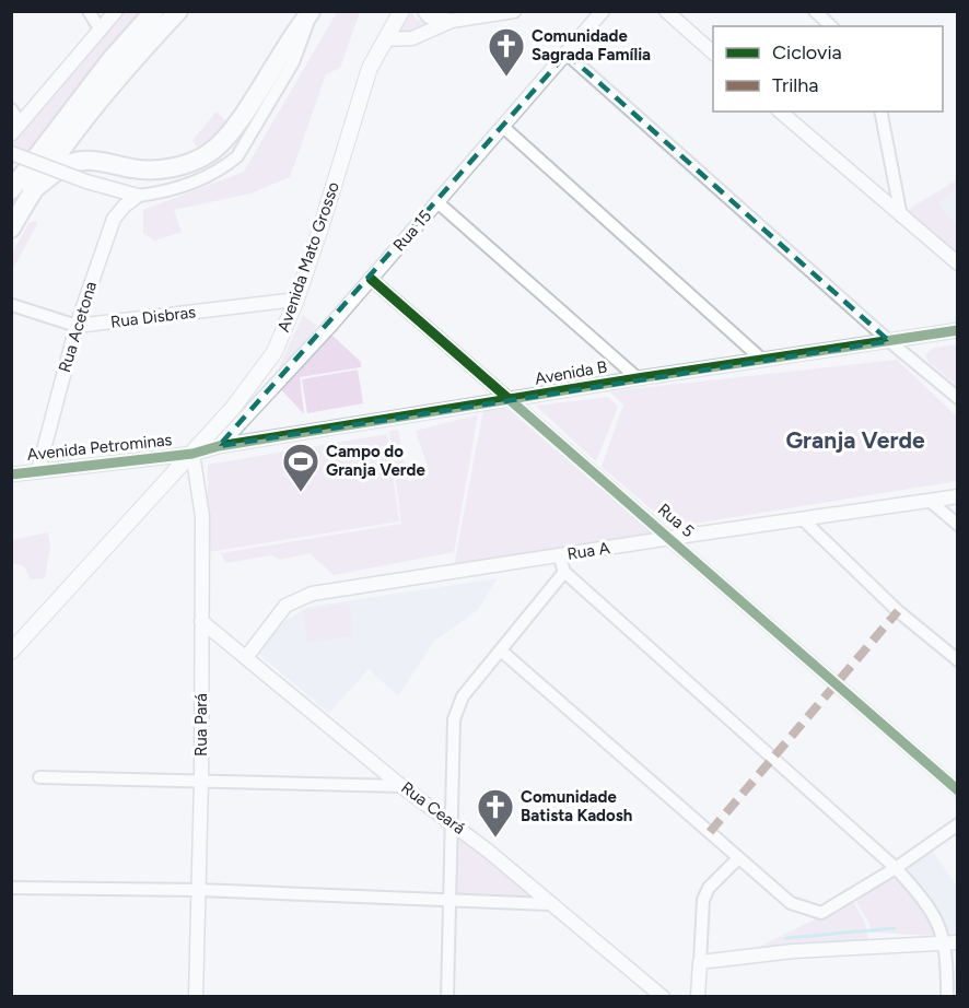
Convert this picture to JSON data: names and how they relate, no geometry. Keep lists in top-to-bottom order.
{
  "streets": {
    "main road": ["Avenida Mato Grosso"],
    "street": [
      "Rua 15",
      "Rua Disbras",
      "Rua Acetona",
      "Avenida B",
      "Avenida Petrominas",
      "Rua 5",
      "Rua A",
      "Rua Pará",
      "Rua Ceará"
    ]
  },
  "crossings": [
    ["Rua 15", "Avenida B"],
    ["Rua 15", "Rua 5"],
    ["Avenida Mato Grosso", "Rua Disbras"],
    ["Avenida Mato Grosso", "Avenida B"],
    ["Avenida Mato Grosso", "Avenida Petrominas"],
    ["Avenida Mato Grosso", "Rua Pará"],
    ["Rua Disbras", "Rua Acetona"],
    ["Rua Acetona", "Avenida Petrominas"],
    ["Avenida B", "Avenida Petrominas"],
    ["Avenida B", "Rua 5"],
    ["Avenida B", "Rua Pará"],
    ["Avenida Petrominas", "Rua Pará"],
    ["Rua 5", "Rua A"],
    ["Rua A", "Rua Ceará"],
    ["Rua Pará", "Rua Ceará"]
  ],
  "districts": ["Granja Verde"],
  "places": {
    "church": ["Comunidade Sagrada Família", "Comunidade Batista Kadosh"],
    "sports": ["Campo do Granja Verde"]
  },
  "legend": ["Ciclovia", "Trilha"]
}
